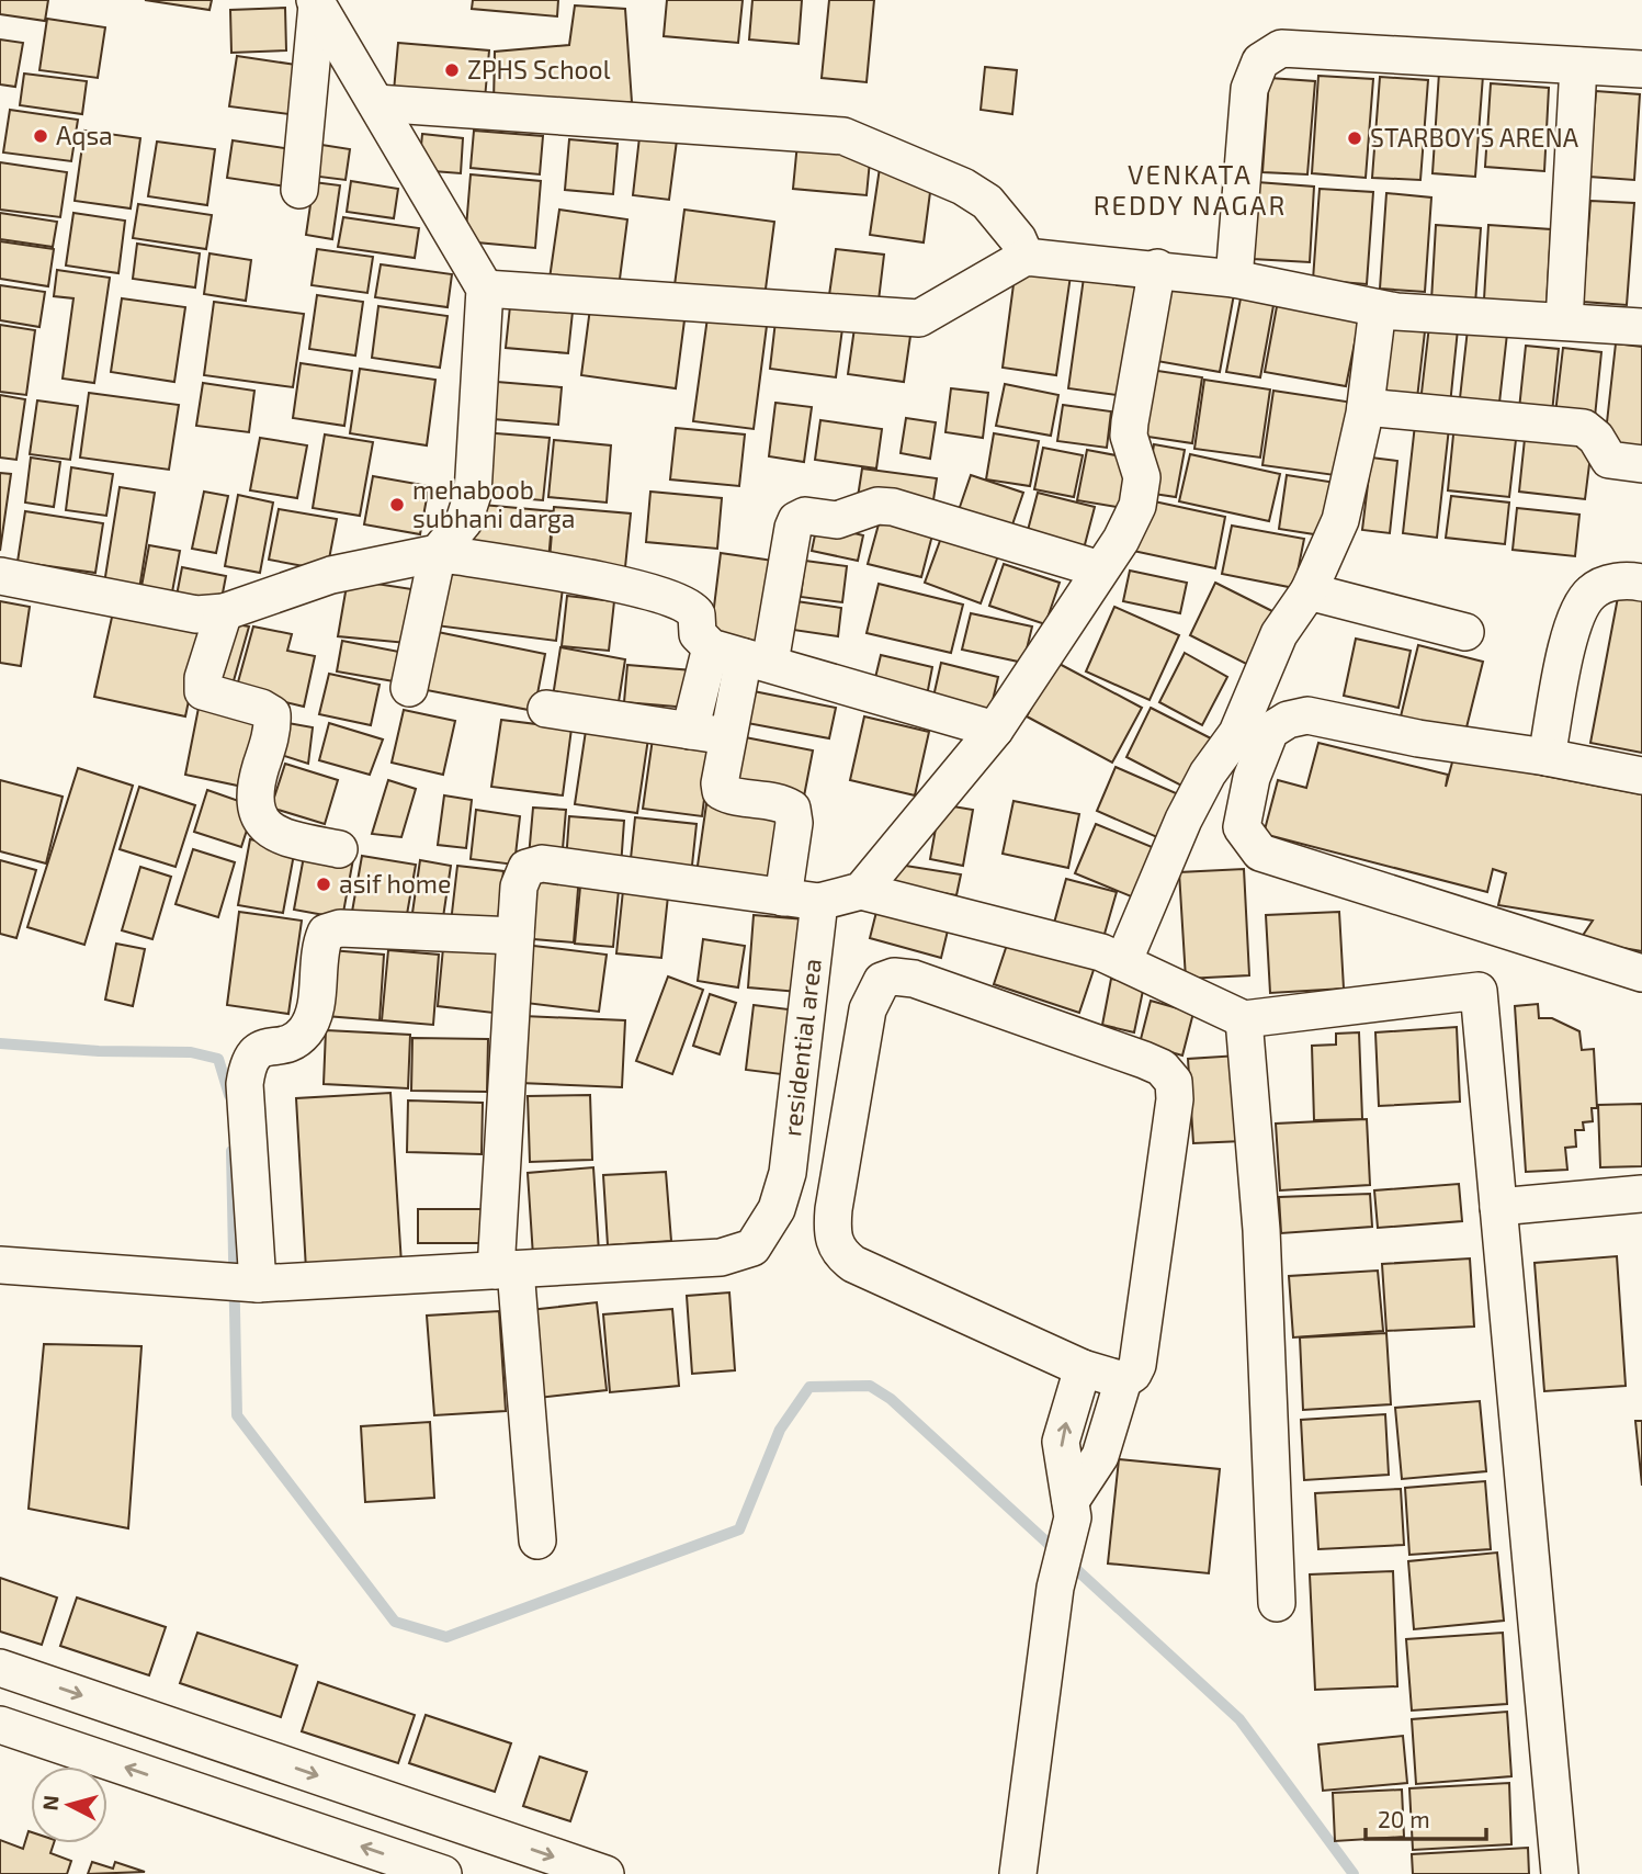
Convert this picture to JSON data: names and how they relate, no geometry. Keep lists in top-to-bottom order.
{
  "streets": {
    "street": ["residential area"]
  },
  "districts": ["VENKATA REDDY NAGAR"],
  "places": [
    "ZPHS School",
    "Aqsa",
    "STARBOY'S ARENA",
    "mehaboob subhani darga",
    "asif home"
  ],
  "scale_bar": "20 m",
  "north": "left"
}
